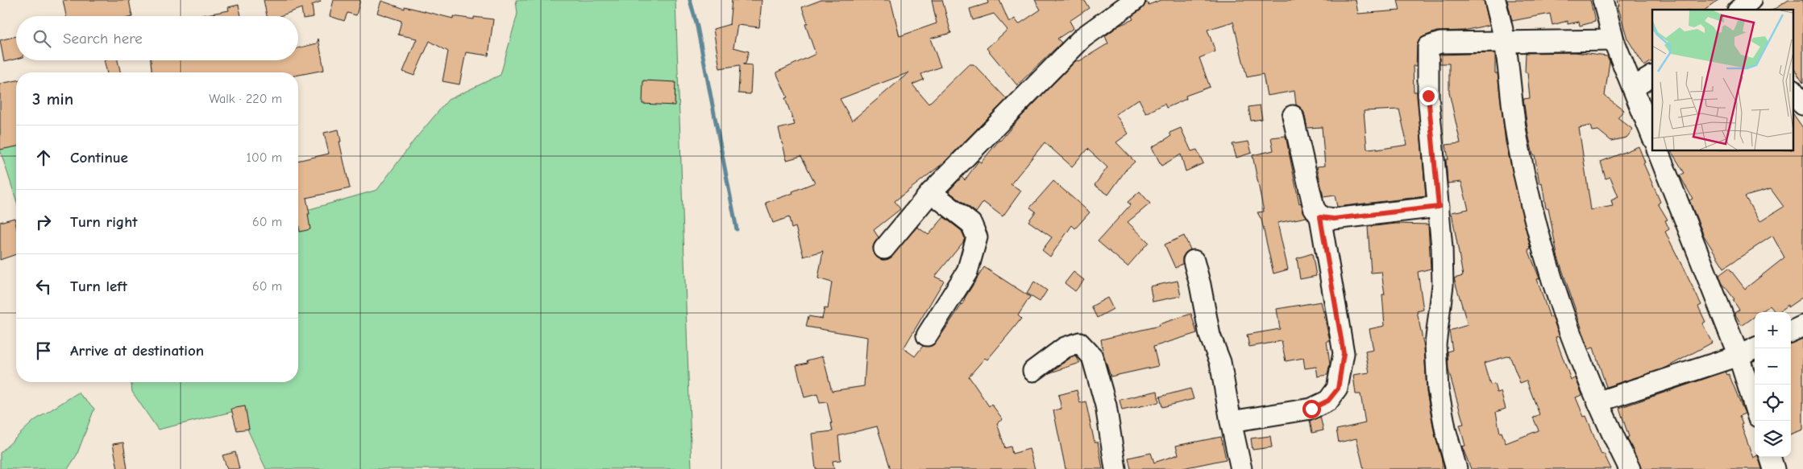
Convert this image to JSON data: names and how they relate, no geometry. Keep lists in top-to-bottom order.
{
  "page": {
    "search": "Search here",
    "heading": ["3 min", "Walk · 220 m"],
    "list": [
      ["Continue", "100 m"],
      ["Turn right", "60 m"],
      ["Turn left", "60 m"],
      "Arrive at destination"
    ],
    "map_buttons": ["+", "−"]
  }
}
